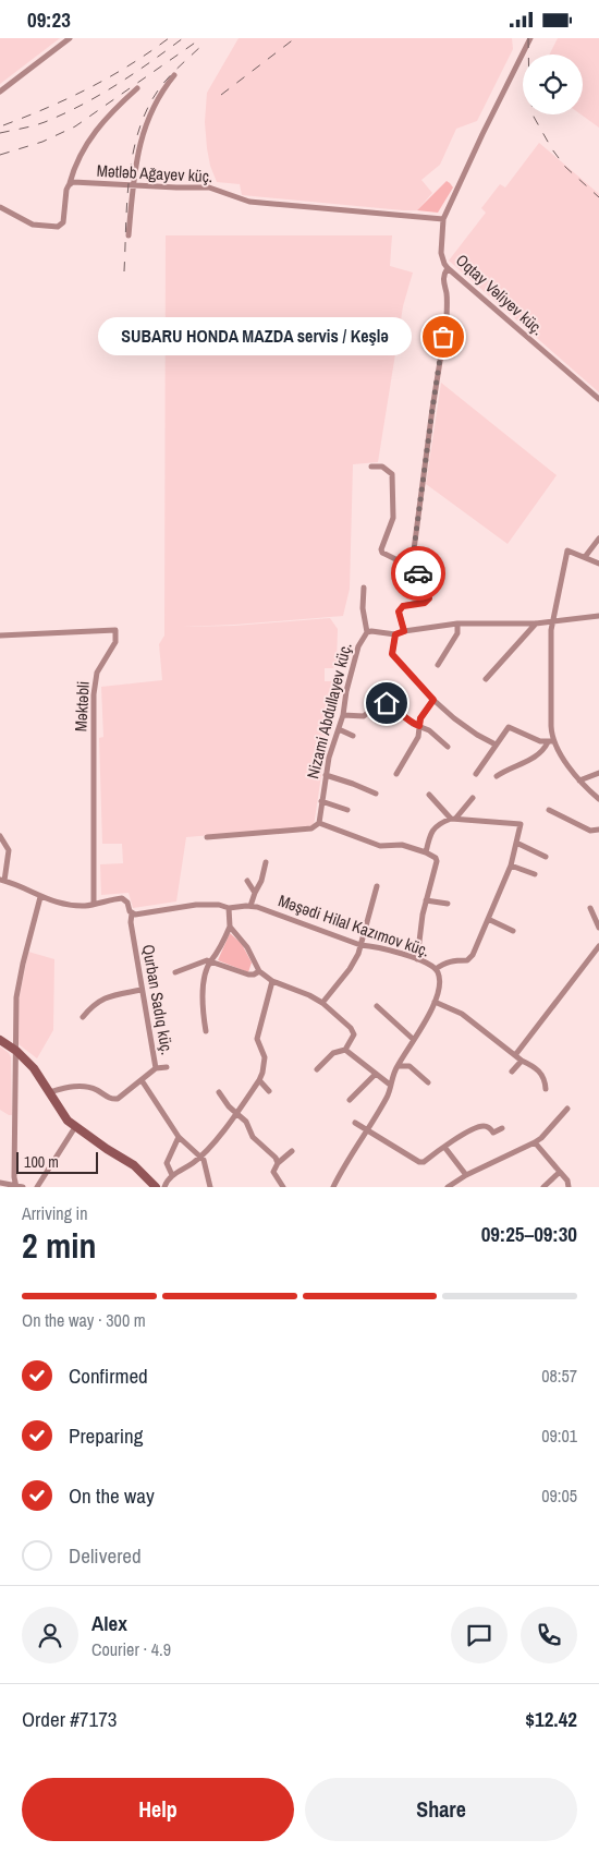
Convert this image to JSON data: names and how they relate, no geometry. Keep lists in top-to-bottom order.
{
  "streets": {
    "street": [
      "Mətləb Ağayev küç.",
      "Oqtay Vəliyev küç.",
      "Məktəbli",
      "Nizami Abdullayev küç.",
      "Məşədi Hilal Kazımov küç.",
      "Qurban Sadıq küç."
    ]
  },
  "crossings": [
    ["Mətləb Ağayev küç.", "Oqtay Vəliyev küç."],
    ["Məşədi Hilal Kazımov küç.", "Qurban Sadıq küç."]
  ],
  "places": ["SUBARU HONDA MAZDA servis / Keşlə"],
  "scale_bar": "100 m",
  "page": {
    "status": "09:23",
    "bubble": "SUBARU HONDA MAZDA servis / Keşlə",
    "scale": "100 m",
    "heading": ["2 min", "Arriving in", "09:25–09:30"],
    "panel": [
      "Alex",
      "Courier · 4.9",
      "Order #7173",
      "$12.42"
    ],
    "bar": "On the way · 300 m",
    "list": [
      ["Confirmed", "08:57"],
      ["Preparing", "09:01"],
      ["On the way", "09:05"],
      "Delivered"
    ],
    "buttons": ["Help", "Share"]
  }
}
